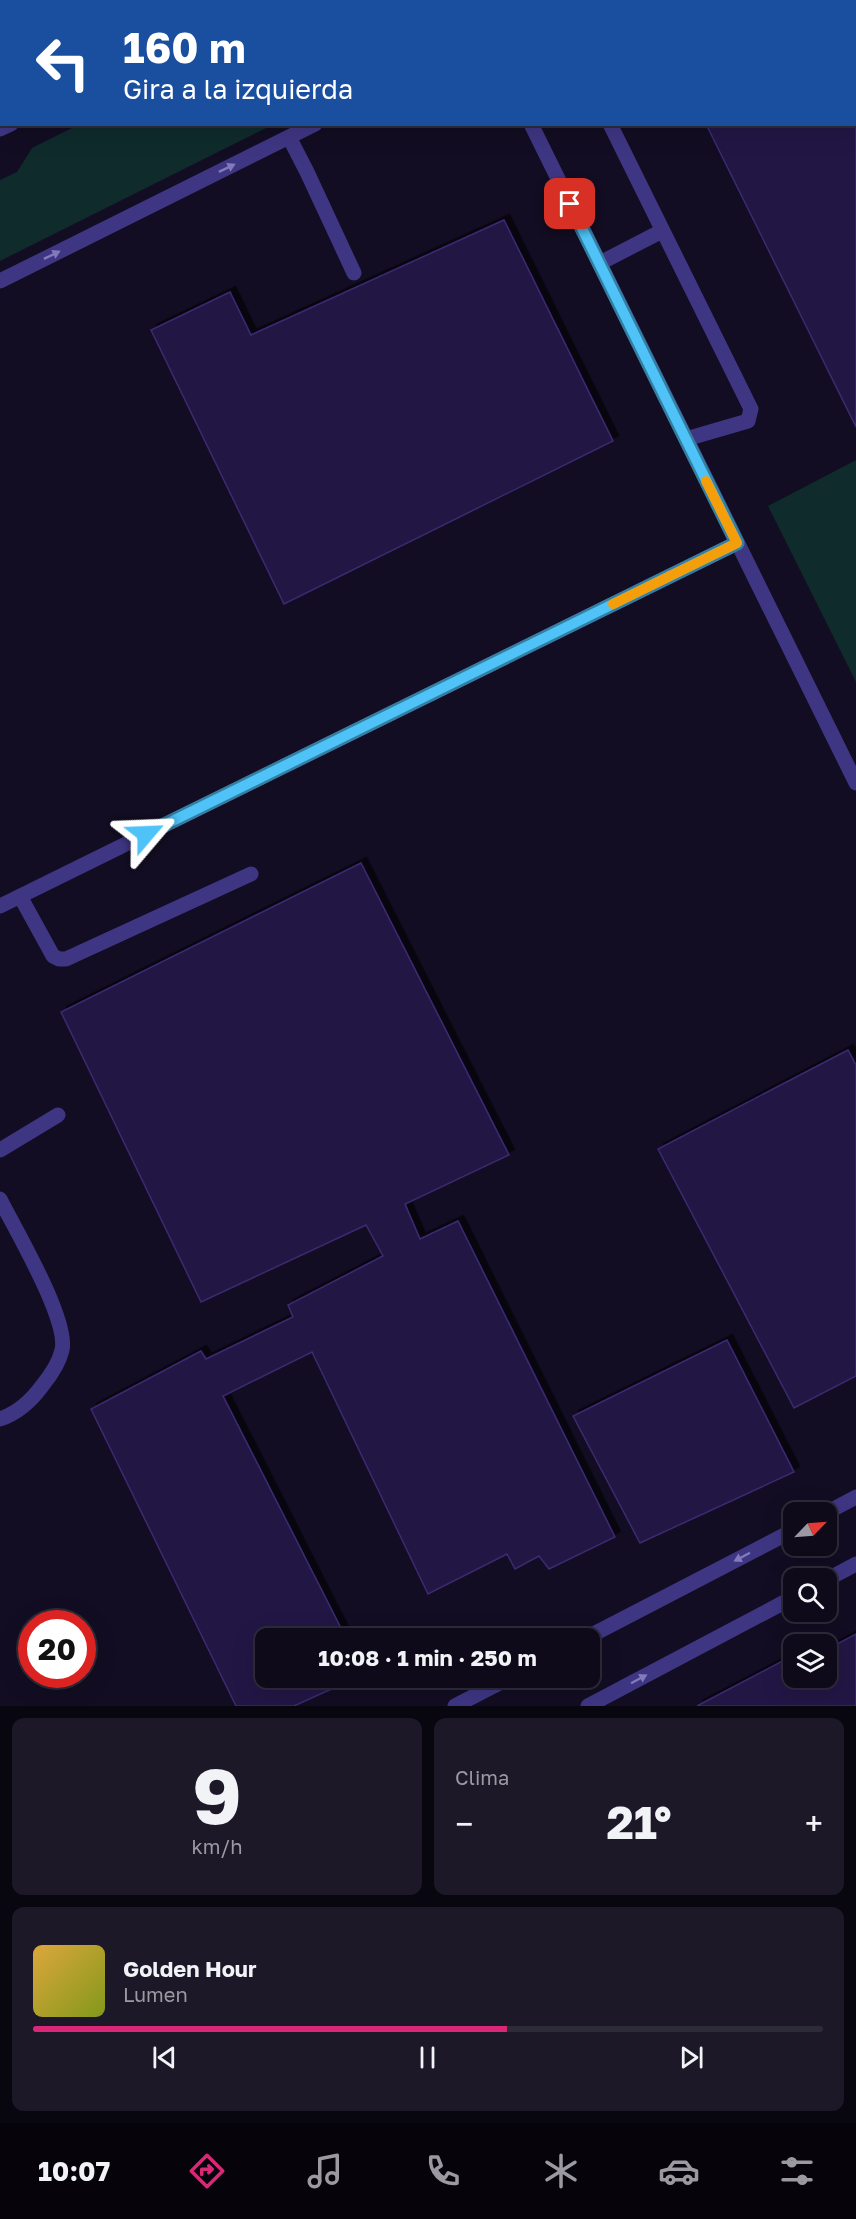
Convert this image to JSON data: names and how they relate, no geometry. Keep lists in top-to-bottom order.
{
  "north": "top right",
  "page": {
    "turn": ["160 m", "Gira a la izquierda"],
    "limit": "20",
    "trip": "10:08 · 1 min · 250 m",
    "tile": [
      ["9", "km/h"],
      "Clima"
    ],
    "heat": ["−", "21°", "+"],
    "song": ["Golden Hour", "Lumen"],
    "tabs": "10:07"
  }
}
